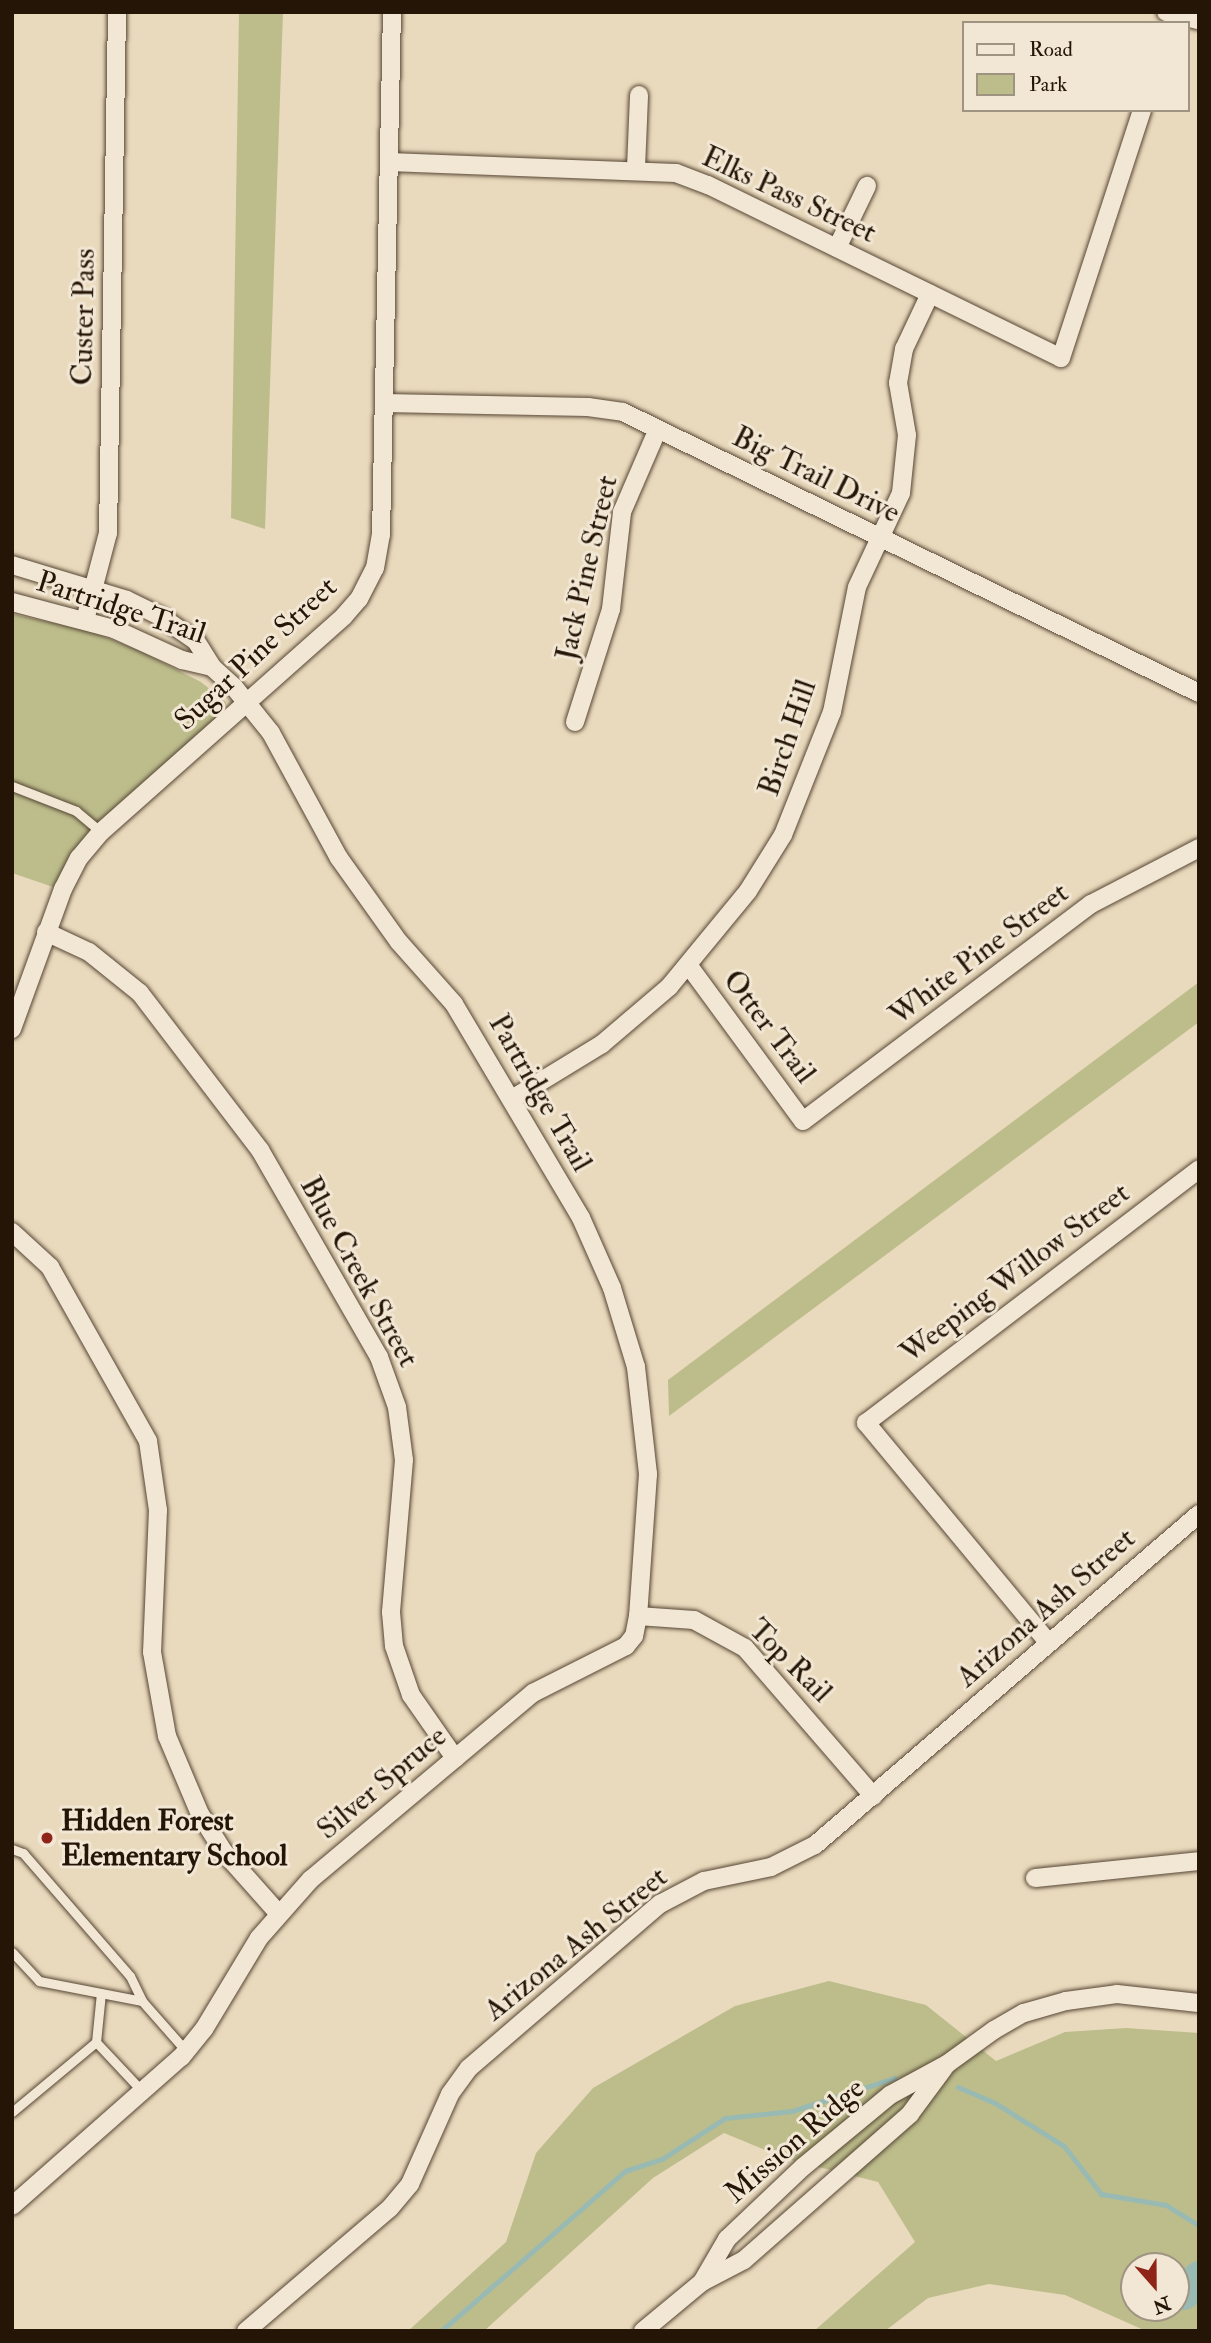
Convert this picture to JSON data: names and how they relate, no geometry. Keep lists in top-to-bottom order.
{
  "streets": {
    "street": [
      "Elks Pass Street",
      "Custer Pass",
      "Big Trail Drive",
      "Jack Pine Street",
      "Partridge Trail",
      "Sugar Pine Street",
      "Birch Hill",
      "White Pine Street",
      "Otter Trail",
      "Blue Creek Street",
      "Weeping Willow Street",
      "Arizona Ash Street",
      "Top Rail",
      "Silver Spruce",
      "Mission Ridge"
    ]
  },
  "crossings": [
    ["Elks Pass Street", "Sugar Pine Street"],
    ["Elks Pass Street", "Birch Hill"],
    ["Custer Pass", "Partridge Trail"],
    ["Big Trail Drive", "Jack Pine Street"],
    ["Big Trail Drive", "Sugar Pine Street"],
    ["Big Trail Drive", "Birch Hill"],
    ["Partridge Trail", "Sugar Pine Street"],
    ["Partridge Trail", "Birch Hill"],
    ["Partridge Trail", "Top Rail"],
    ["Partridge Trail", "Silver Spruce"],
    ["Sugar Pine Street", "Blue Creek Street"],
    ["Birch Hill", "Otter Trail"],
    ["White Pine Street", "Otter Trail"],
    ["Blue Creek Street", "Silver Spruce"],
    ["Weeping Willow Street", "Arizona Ash Street"],
    ["Arizona Ash Street", "Top Rail"],
    ["Top Rail", "Silver Spruce"]
  ],
  "places": ["Hidden Forest Elementary School"],
  "legend": ["Road", "Park"],
  "north": "bottom"
}
